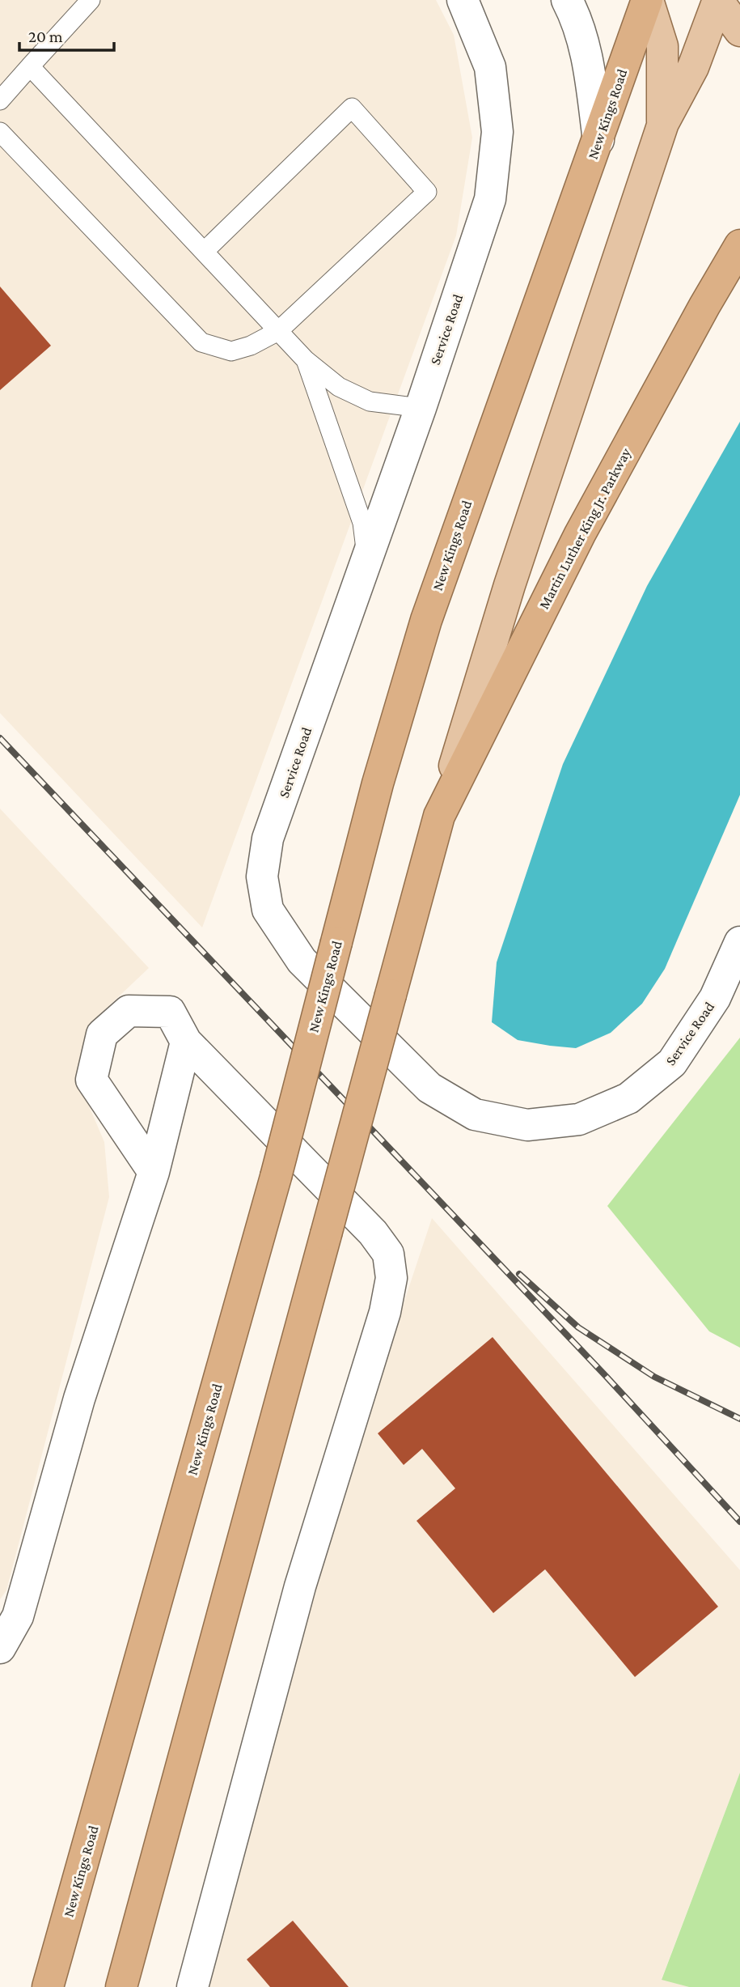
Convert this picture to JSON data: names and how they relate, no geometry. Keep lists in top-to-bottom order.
{
  "streets": {
    "highway": ["New Kings Road", "Martin Luther King Jr. Parkway"],
    "street": ["Service Road"]
  },
  "scale_bar": "20 m"
}
